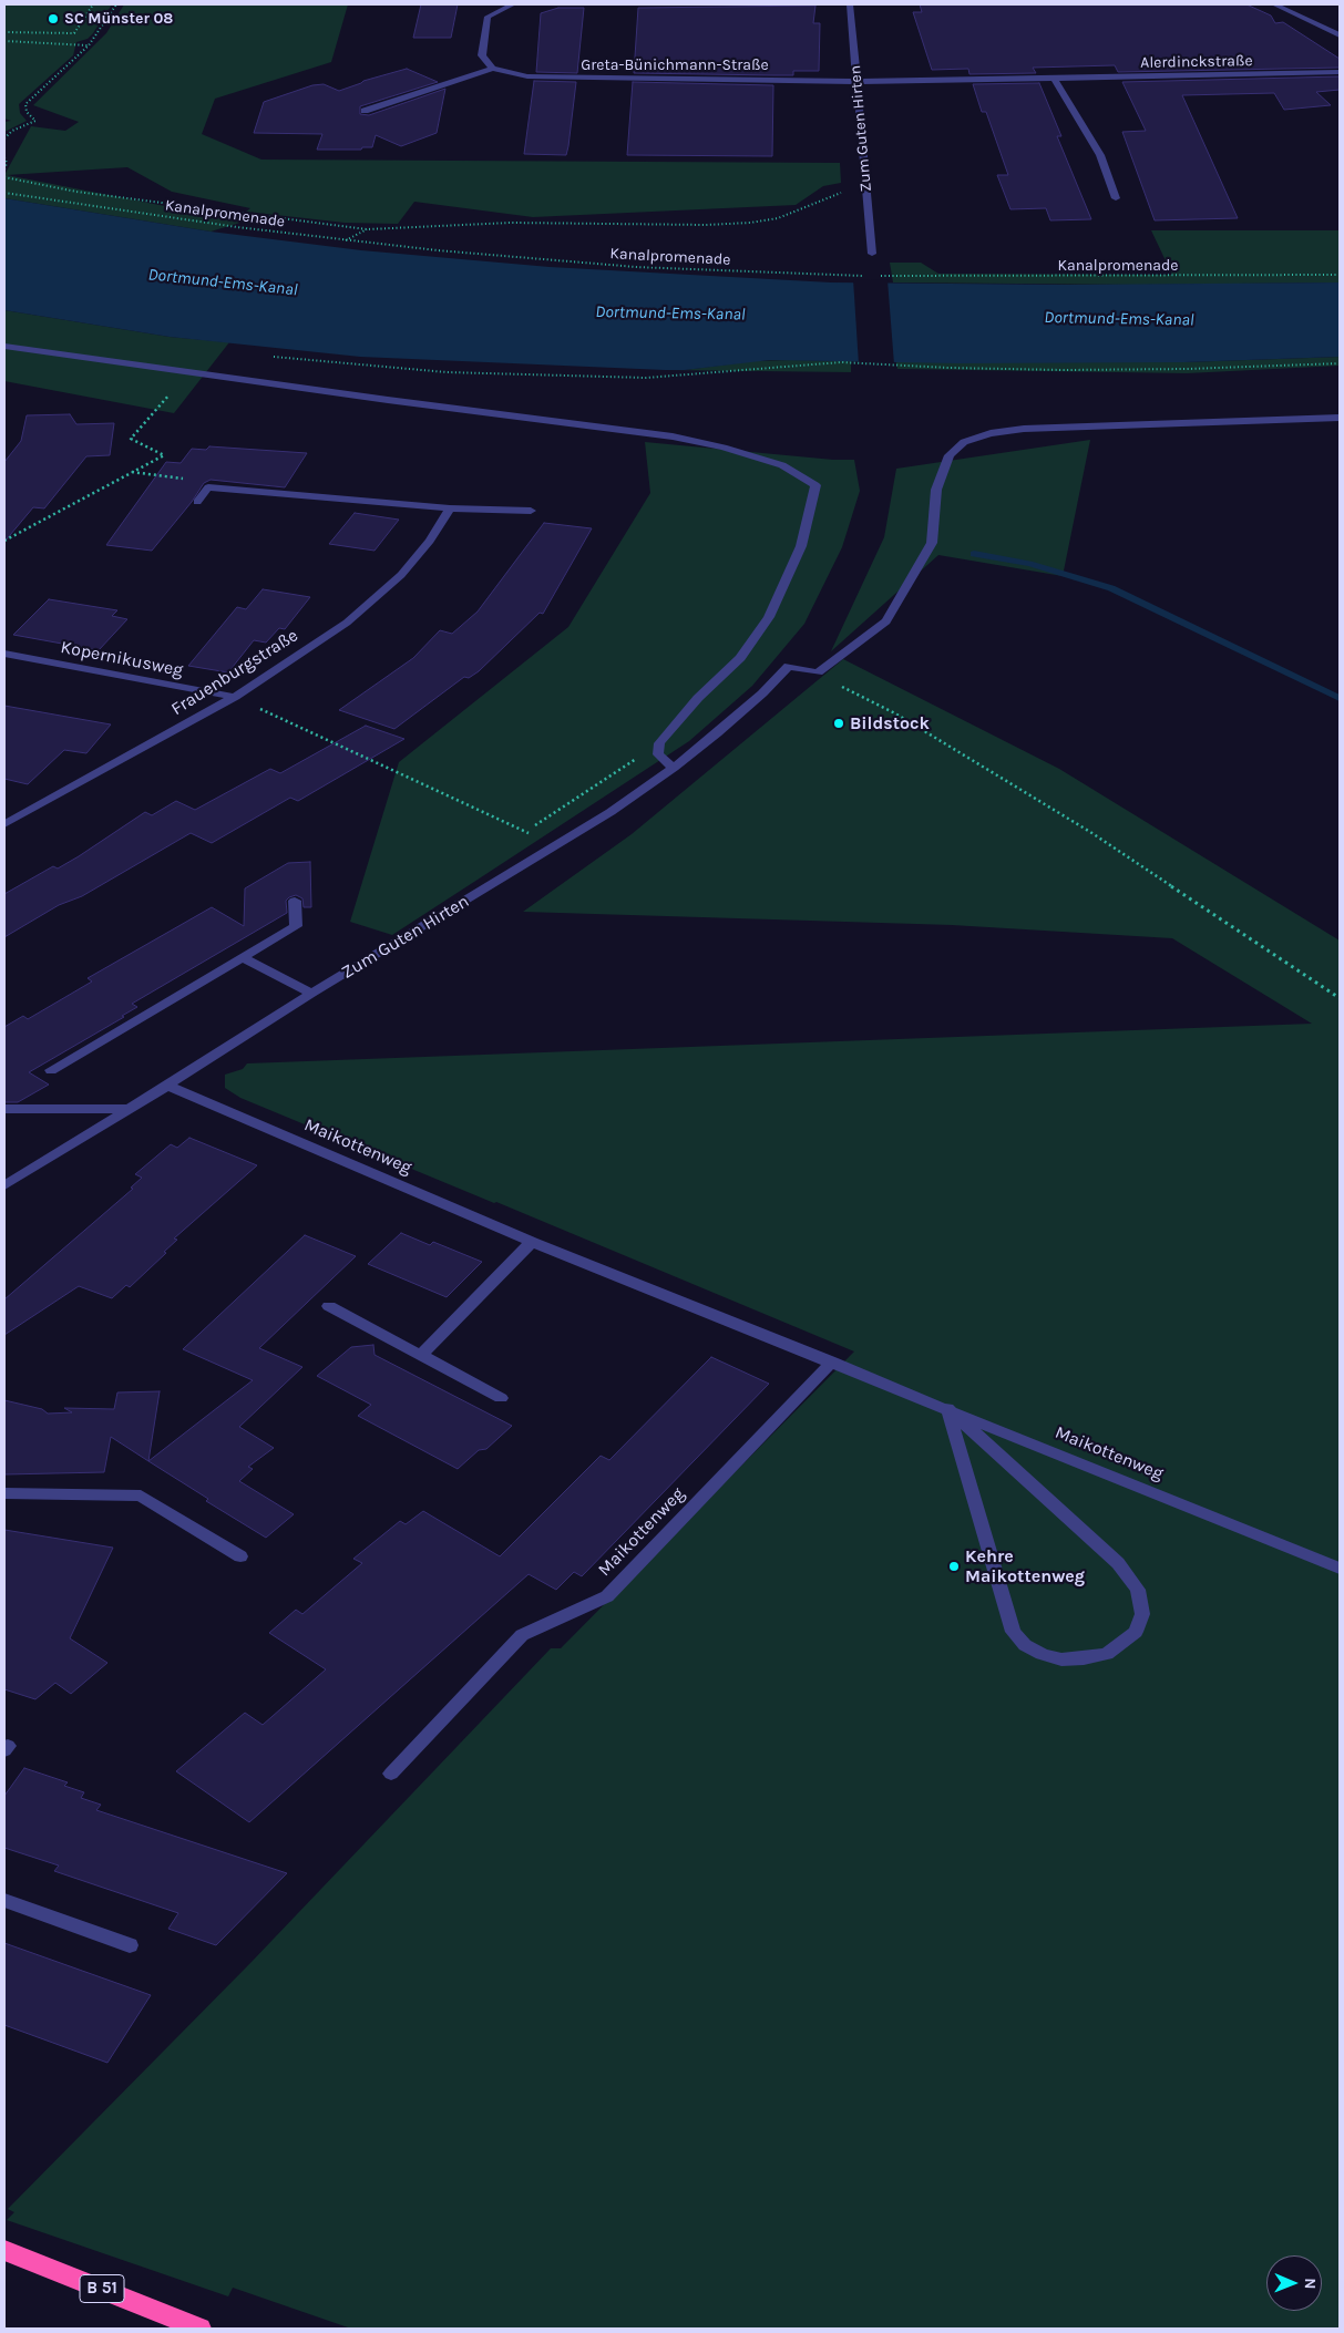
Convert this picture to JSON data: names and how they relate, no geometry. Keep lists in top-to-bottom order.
{
  "streets": {
    "highway": ["B 51"],
    "street": [
      "Alerdinckstraße",
      "Greta-Bünichmann-Straße",
      "Zum Guten Hirten",
      "Kopernikusweg",
      "Frauenburgstraße",
      "Maikottenweg"
    ],
    "path": ["Kanalpromenade"]
  },
  "crossings": [
    ["Alerdinckstraße", "Greta-Bünichmann-Straße"],
    ["Alerdinckstraße", "Zum Guten Hirten"],
    ["Greta-Bünichmann-Straße", "Zum Guten Hirten"],
    ["Zum Guten Hirten", "Maikottenweg"],
    ["Kopernikusweg", "Frauenburgstraße"]
  ],
  "water": ["Dortmund-Ems-Kanal"],
  "places": ["SC Münster 08", "Bildstock", "Kehre Maikottenweg"],
  "north": "right"
}
